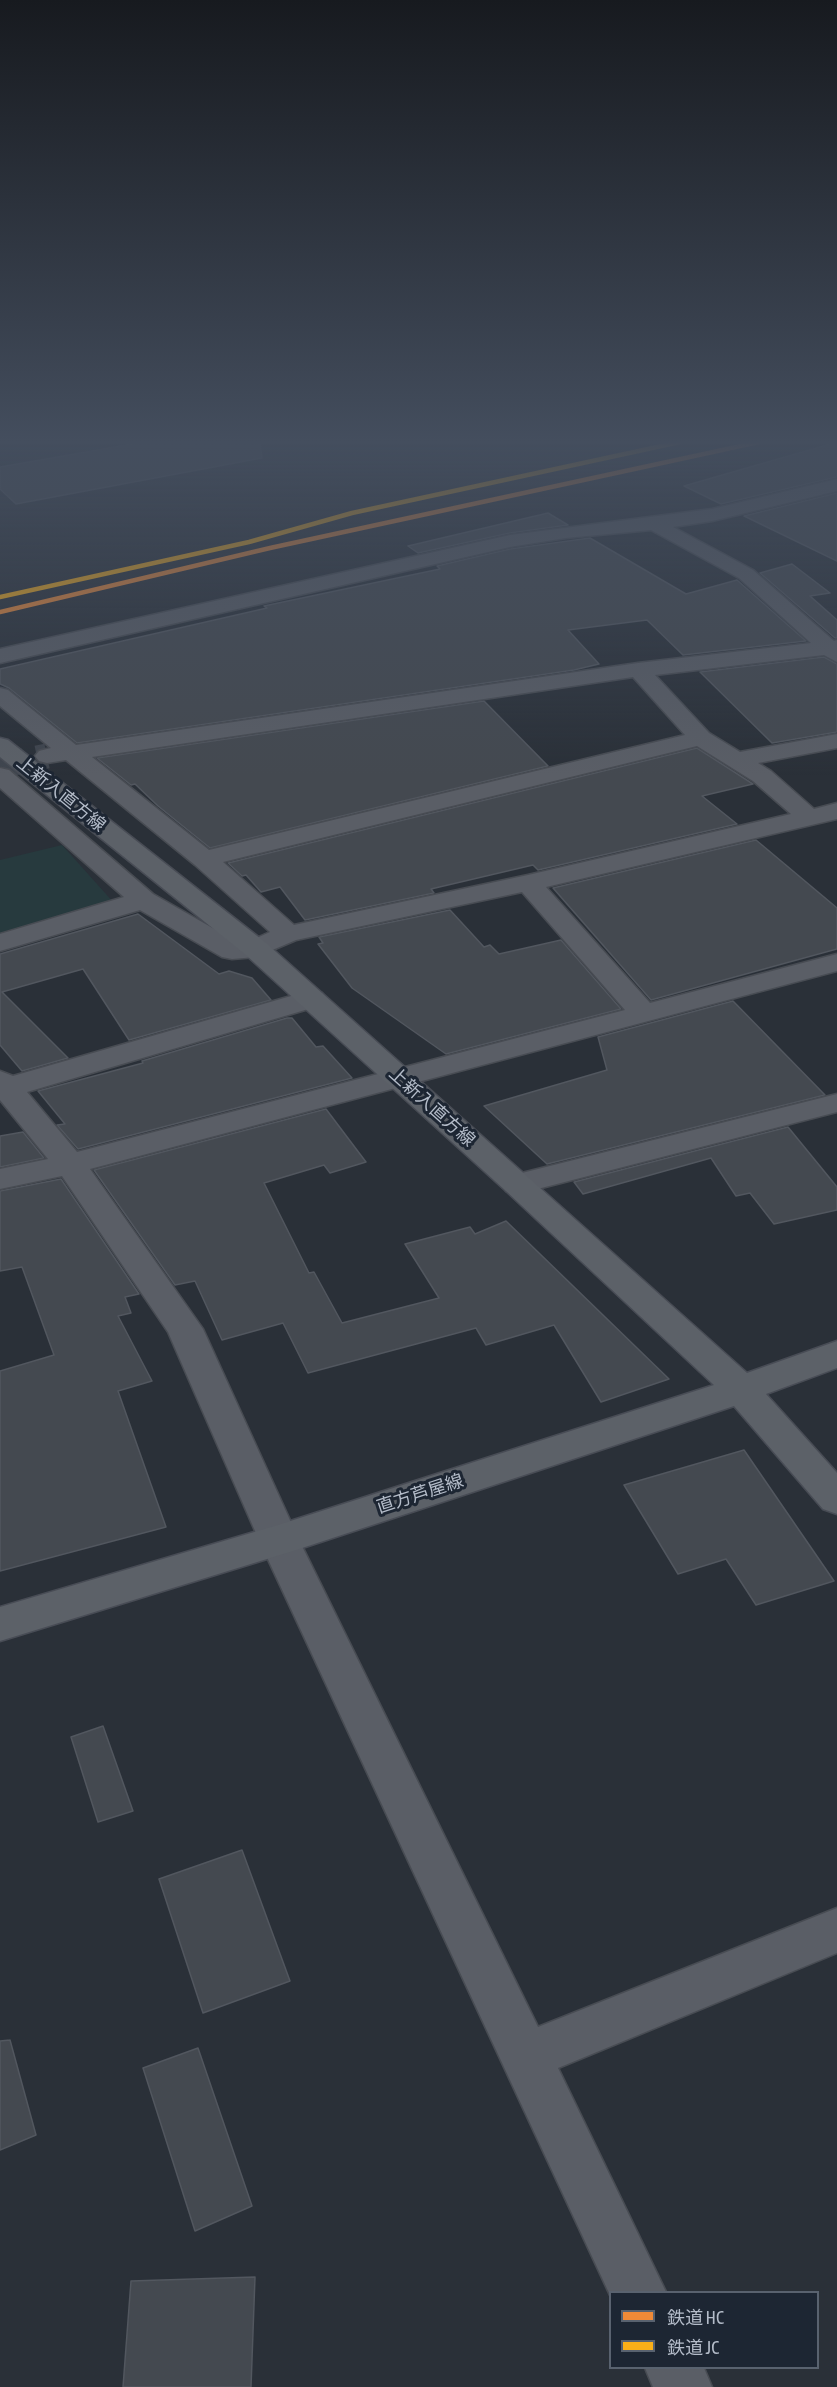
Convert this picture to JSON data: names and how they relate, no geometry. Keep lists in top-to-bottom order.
{
  "streets": {
    "main road": ["上新入直方線", "直方芦屋線"]
  },
  "crossings": [
    ["上新入直方線", "直方芦屋線"]
  ],
  "lines": ["rail line HC", "rail line JC"],
  "legend": ["鉄道 HC", "鉄道 JC"]
}
